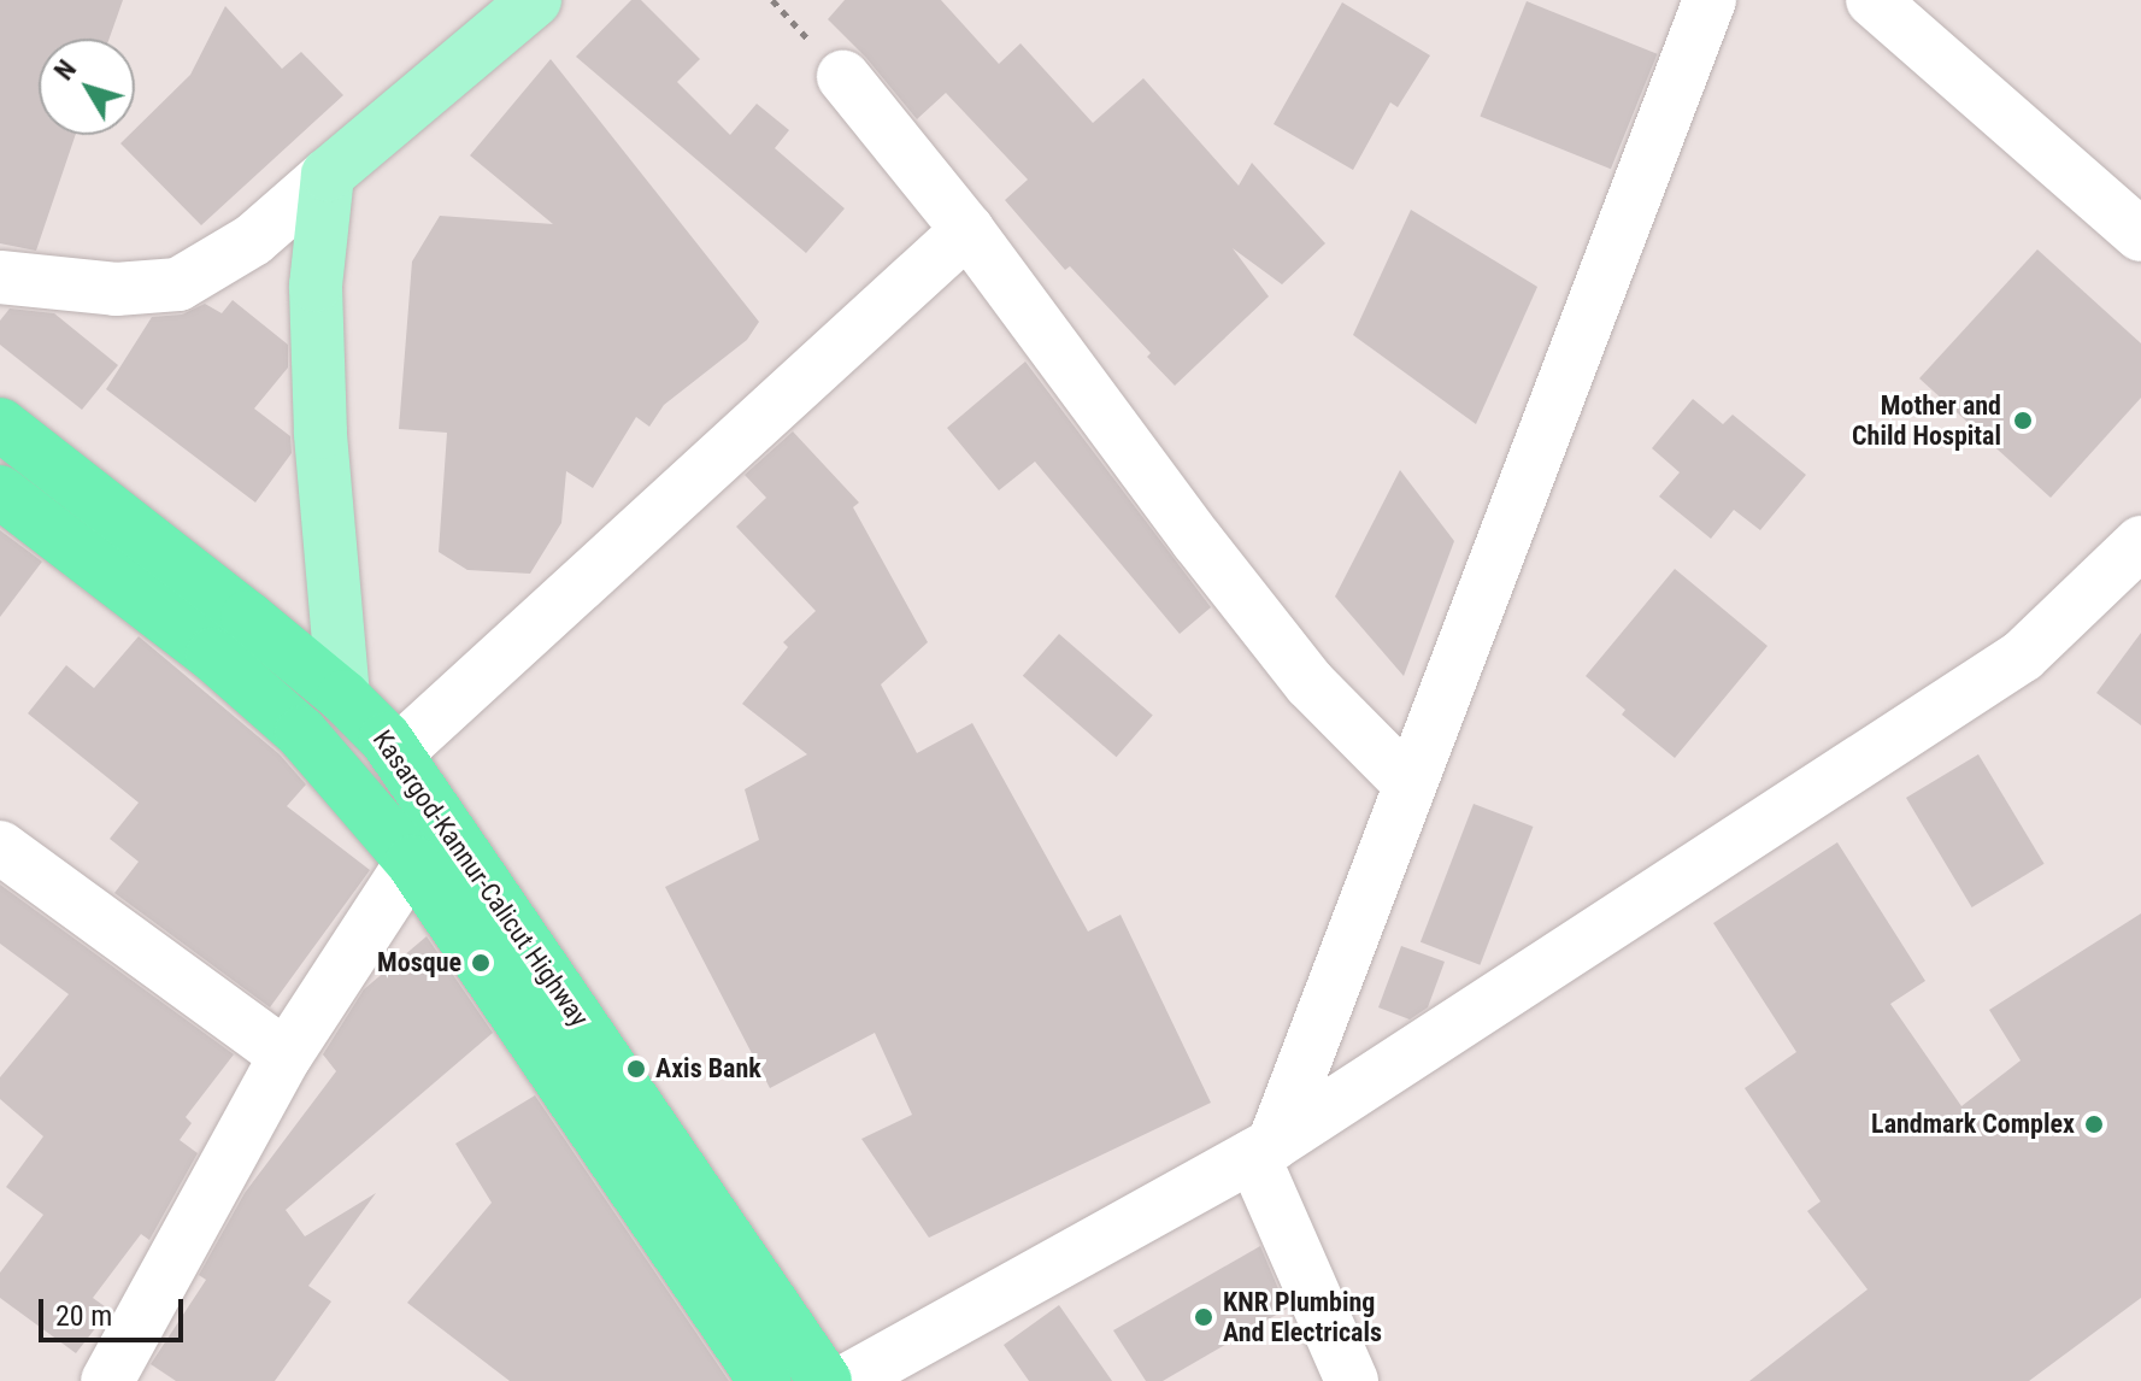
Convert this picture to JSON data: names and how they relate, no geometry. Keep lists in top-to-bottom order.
{
  "streets": {
    "highway": ["Kasargod-Kannur-Calicut Highway"]
  },
  "places": [
    "Mother and Child Hospital",
    "Mosque",
    "Axis Bank",
    "Landmark Complex",
    "KNR Plumbing And Electricals"
  ],
  "scale_bar": "20 m",
  "north": "top left"
}
